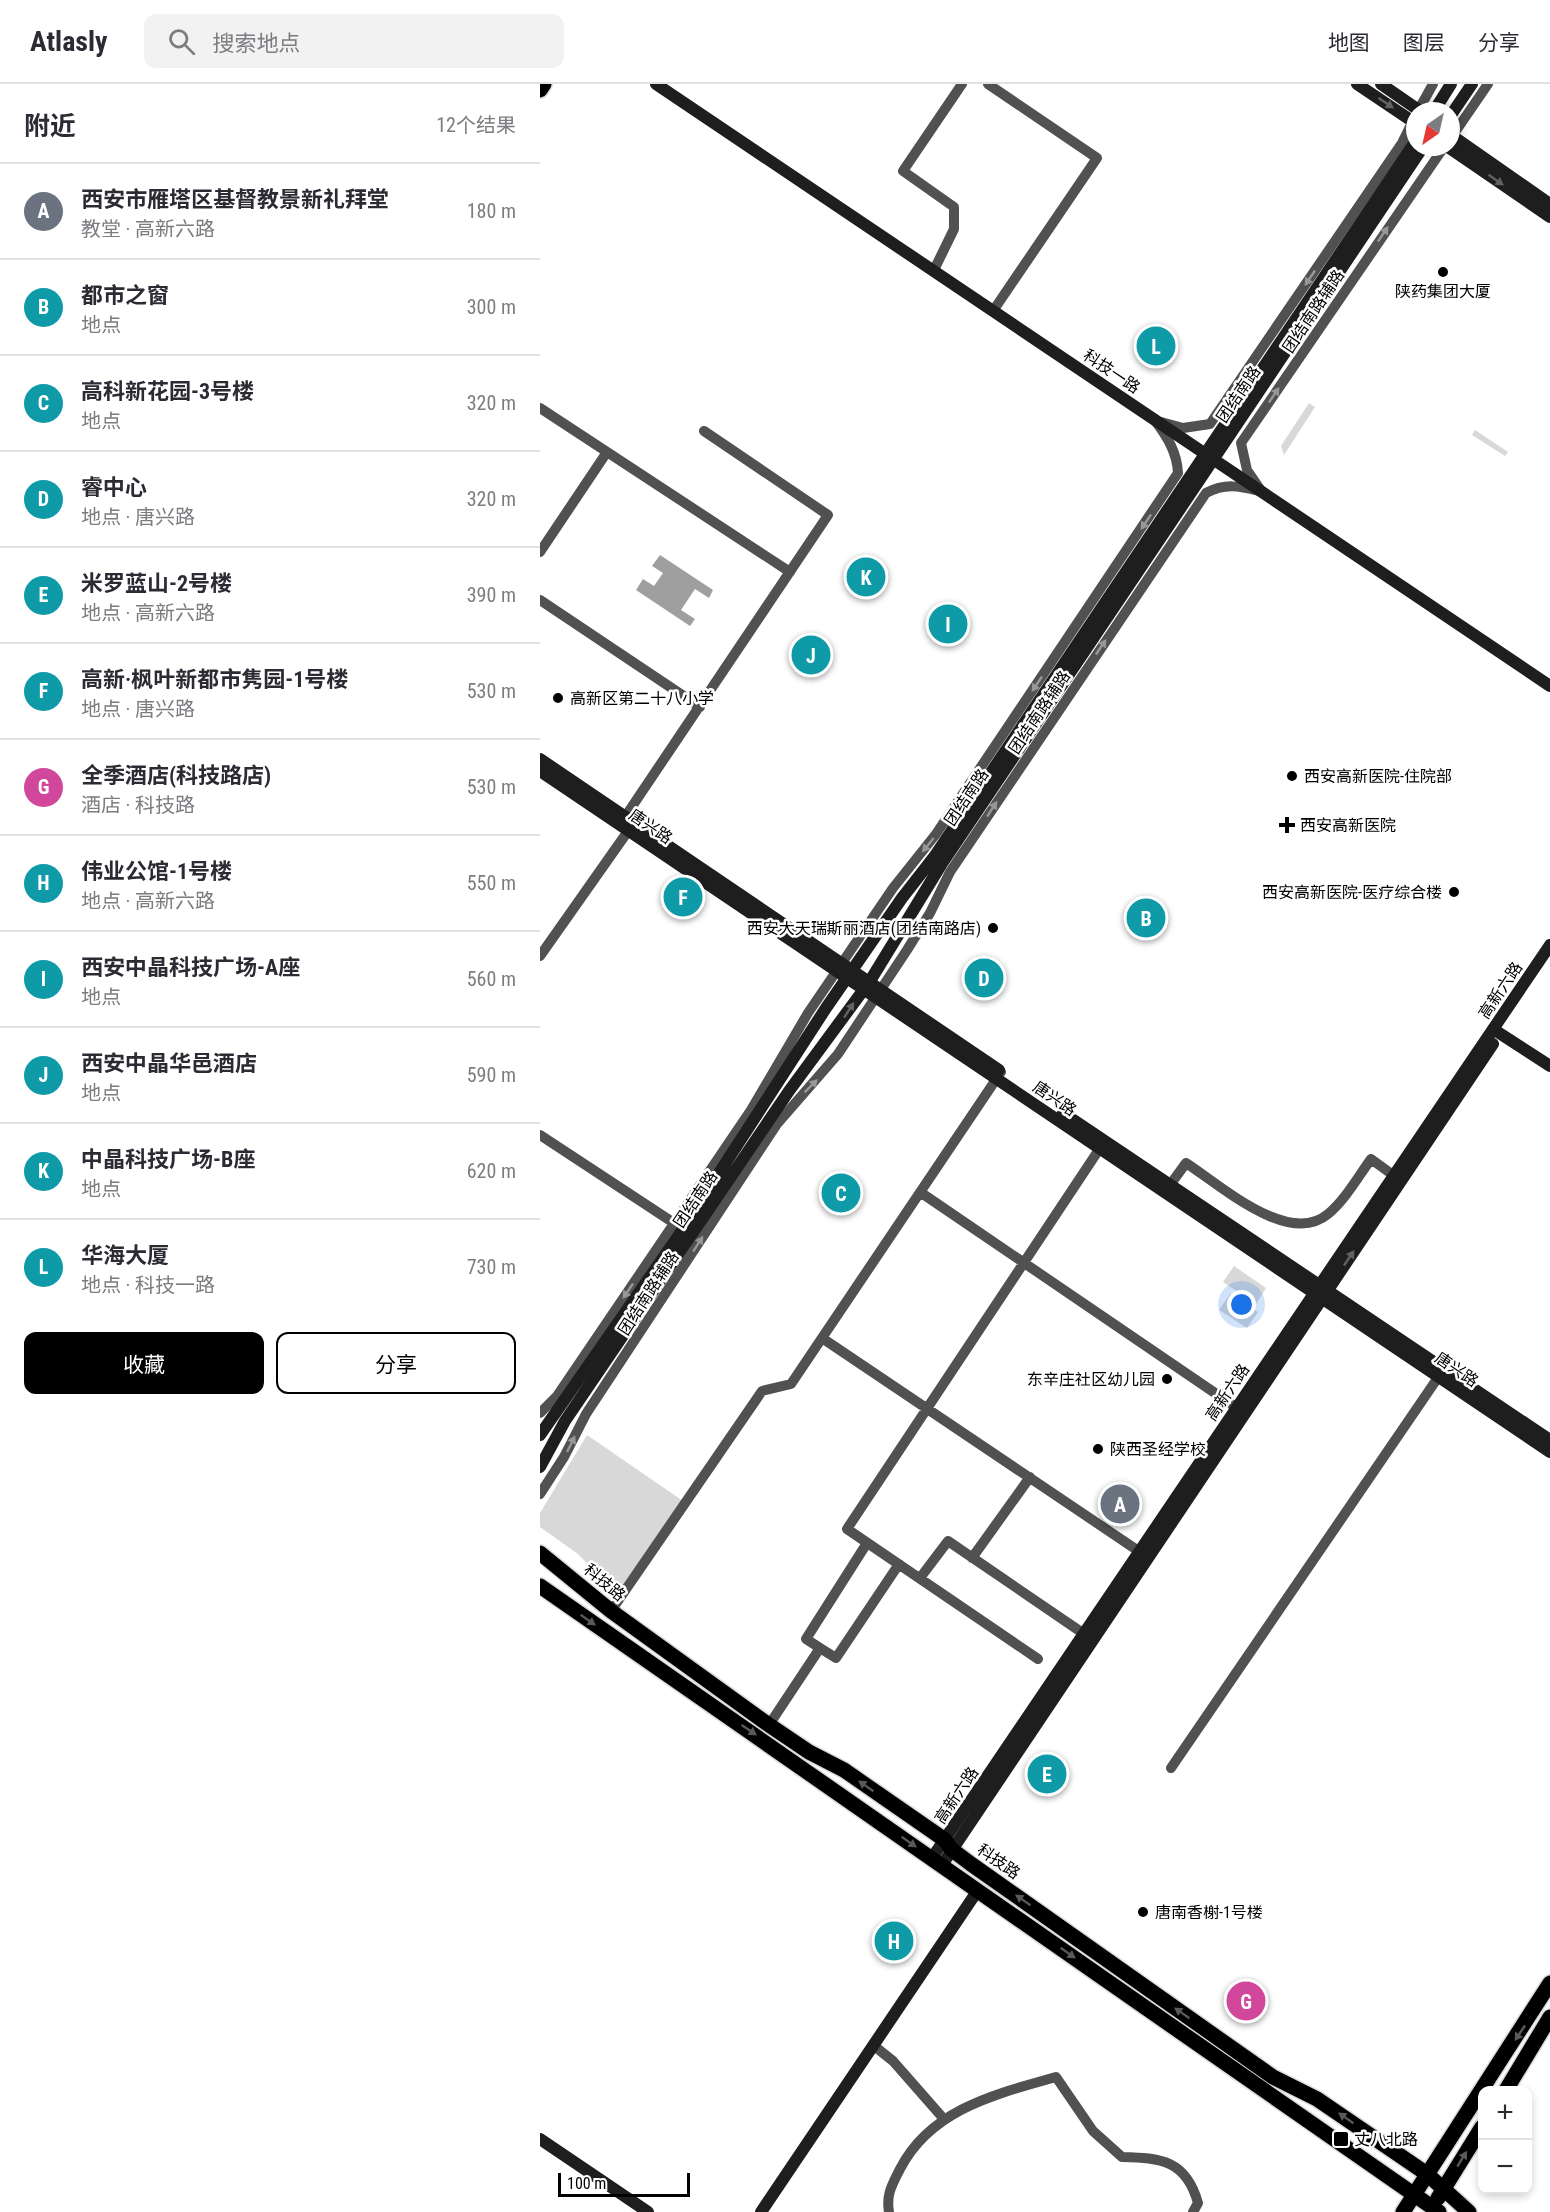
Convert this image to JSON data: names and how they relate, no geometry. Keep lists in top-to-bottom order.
{
  "streets": {
    "main road": ["科技路"],
    "street": [
      "团结南路辅路",
      "科技一路",
      "团结南路",
      "唐兴路",
      "高新六路"
    ]
  },
  "crossings": [
    ["团结南路辅路", "科技一路"],
    ["团结南路辅路", "团结南路"],
    ["团结南路辅路", "唐兴路"],
    ["科技一路", "团结南路"],
    ["团结南路", "唐兴路"],
    ["唐兴路", "高新六路"],
    ["高新六路", "科技路"]
  ],
  "places": {
    "other": [
      "陕药集团大厦",
      "高新区第二十八小学",
      "西安高新医院-住院部",
      "西安高新医院-医疗综合楼",
      "西安大天瑞斯丽酒店(团结南路店)",
      "东辛庄社区幼儿园",
      "陕西圣经学校",
      "唐南香榭-1号楼"
    ],
    "health": ["西安高新医院"],
    "transit": ["丈八北路"]
  },
  "scale_bar": "100 m",
  "north": "bottom left",
  "page": {
    "header": "Atlasly",
    "search": "搜索地点",
    "nav": ["地图", "图层", "分享"],
    "heading": ["附近", "12个结果"],
    "list": [
      {
        "mark": "A",
        "name": "西安市雁塔区基督教景新礼拜堂",
        "note": "教堂 · 高新六路",
        "value": "180 m"
      },
      {
        "mark": "B",
        "name": "都市之窗",
        "note": "地点",
        "value": "300 m"
      },
      {
        "mark": "C",
        "name": "高科新花园-3号楼",
        "note": "地点",
        "value": "320 m"
      },
      {
        "mark": "D",
        "name": "睿中心",
        "note": "地点 · 唐兴路",
        "value": "320 m"
      },
      {
        "mark": "E",
        "name": "米罗蓝山-2号楼",
        "note": "地点 · 高新六路",
        "value": "390 m"
      },
      {
        "mark": "F",
        "name": "高新·枫叶新都市隽园-1号楼",
        "note": "地点 · 唐兴路",
        "value": "530 m"
      },
      {
        "mark": "G",
        "name": "全季酒店(科技路店)",
        "note": "酒店 · 科技路",
        "value": "530 m"
      },
      {
        "mark": "H",
        "name": "伟业公馆-1号楼",
        "note": "地点 · 高新六路",
        "value": "550 m"
      },
      {
        "mark": "I",
        "name": "西安中晶科技广场-A座",
        "note": "地点",
        "value": "560 m"
      },
      {
        "mark": "J",
        "name": "西安中晶华邑酒店",
        "note": "地点",
        "value": "590 m"
      },
      {
        "mark": "K",
        "name": "中晶科技广场-B座",
        "note": "地点",
        "value": "620 m"
      },
      {
        "mark": "L",
        "name": "华海大厦",
        "note": "地点 · 科技一路",
        "value": "730 m"
      }
    ],
    "pins": [
      "L",
      "K",
      "I",
      "J",
      "F",
      "B",
      "D",
      "C",
      "A",
      "E",
      "H",
      "G"
    ],
    "buttons": ["收藏", "分享"],
    "map_buttons": ["+", "−"],
    "scale": "100 m"
  }
}
